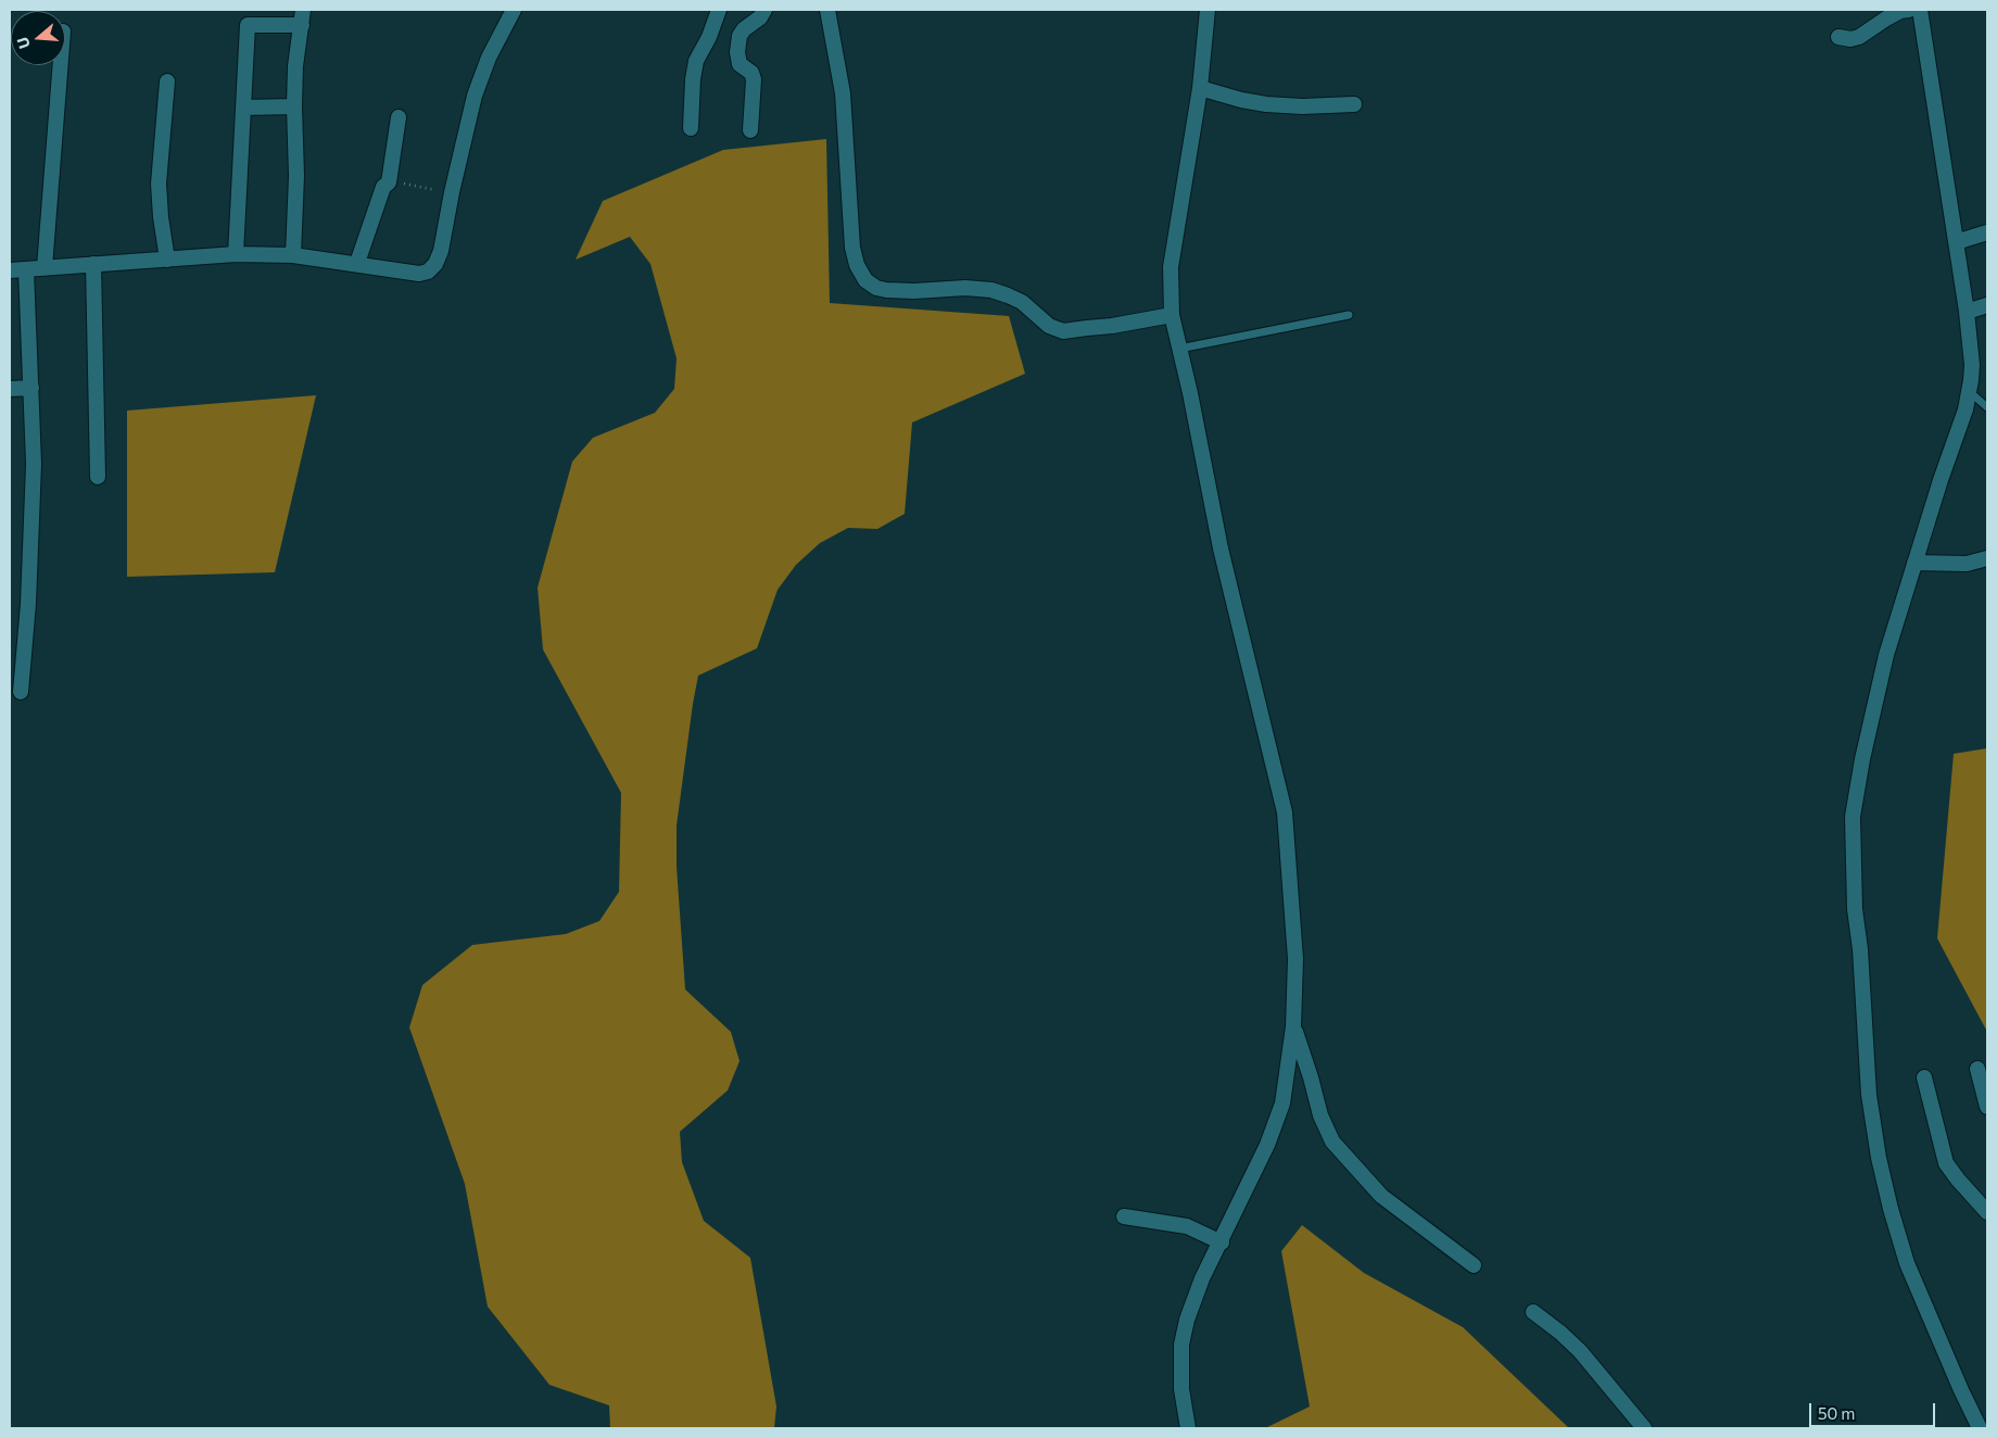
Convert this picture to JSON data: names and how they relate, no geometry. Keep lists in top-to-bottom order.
{
  "scale_bar": "50 m",
  "north": "left"
}
